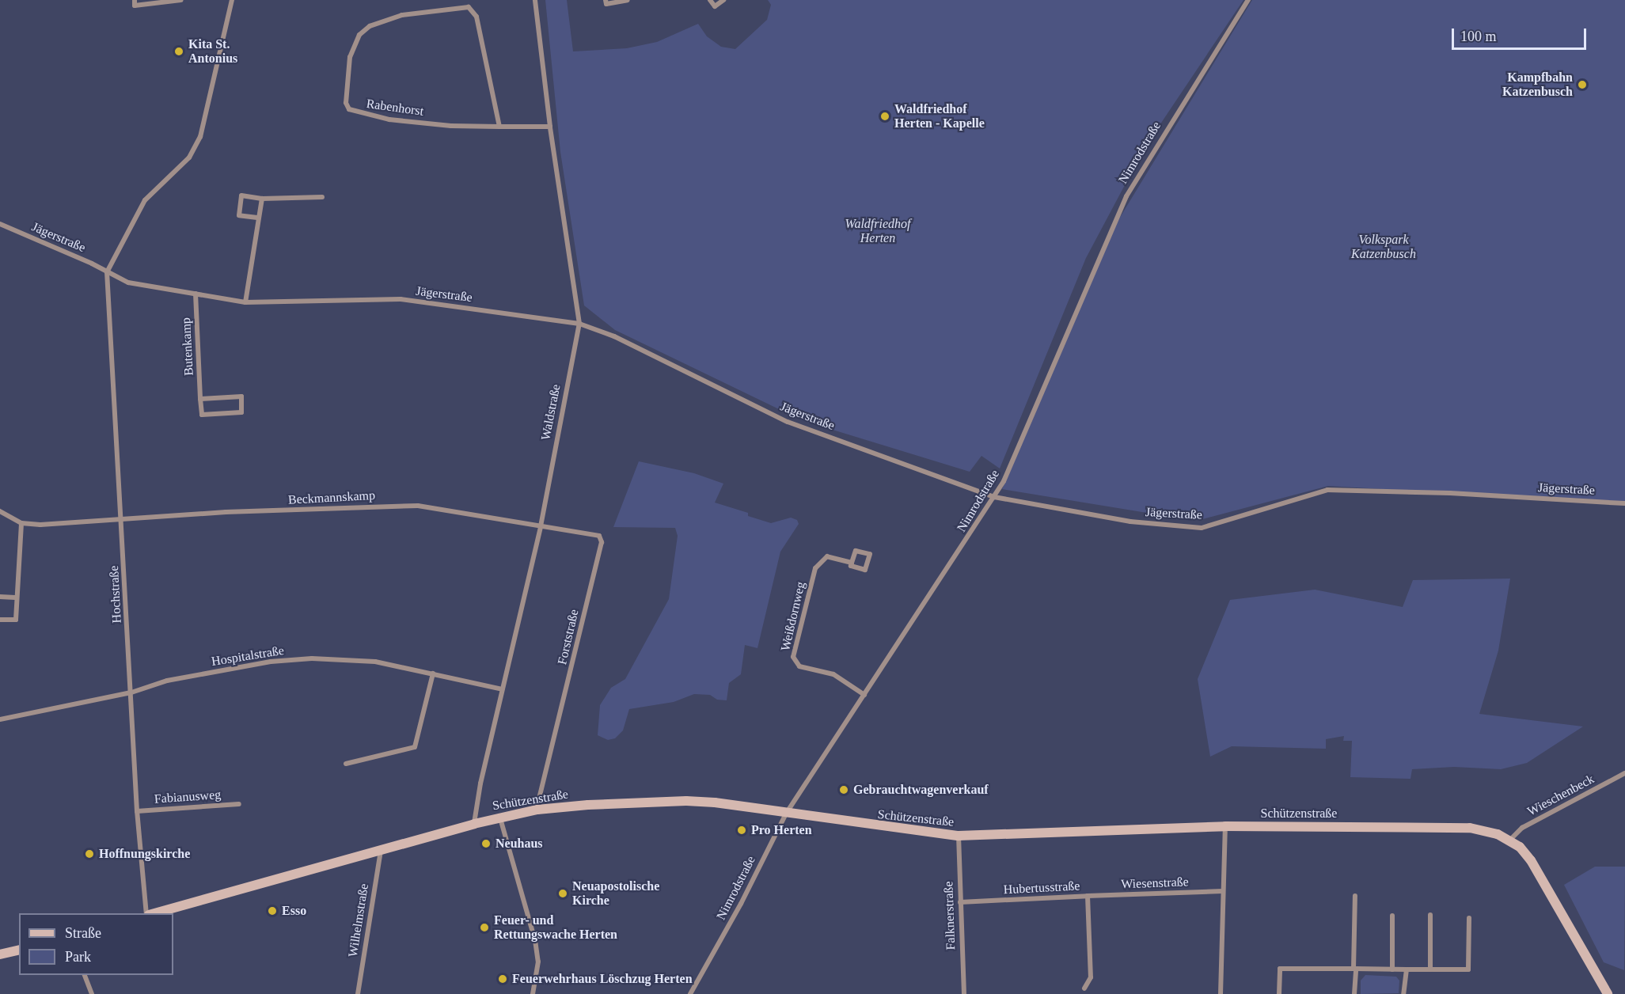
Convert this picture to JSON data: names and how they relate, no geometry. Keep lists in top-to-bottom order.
{
  "streets": {
    "main road": ["Schützenstraße"],
    "street": [
      "Rabenhorst",
      "Nimrodstraße",
      "Jägerstraße",
      "Butenkamp",
      "Waldstraße",
      "Beckmannskamp",
      "Hochstraße",
      "Weißdornweg",
      "Forststraße",
      "Hospitalstraße",
      "Wieschenbeck",
      "Fabianusweg",
      "Wiesenstraße",
      "Hubertusstraße",
      "Falknerstraße",
      "Wilhelmstraße"
    ]
  },
  "crossings": [
    ["Rabenhorst", "Waldstraße"],
    ["Nimrodstraße", "Jägerstraße"],
    ["Nimrodstraße", "Weißdornweg"],
    ["Nimrodstraße", "Schützenstraße"],
    ["Jägerstraße", "Butenkamp"],
    ["Jägerstraße", "Waldstraße"],
    ["Jägerstraße", "Hochstraße"],
    ["Waldstraße", "Beckmannskamp"],
    ["Waldstraße", "Forststraße"],
    ["Waldstraße", "Hospitalstraße"],
    ["Waldstraße", "Schützenstraße"],
    ["Beckmannskamp", "Hochstraße"],
    ["Beckmannskamp", "Forststraße"],
    ["Hochstraße", "Hospitalstraße"],
    ["Hochstraße", "Fabianusweg"],
    ["Wieschenbeck", "Schützenstraße"],
    ["Schützenstraße", "Falknerstraße"],
    ["Schützenstraße", "Wilhelmstraße"],
    ["Wiesenstraße", "Hubertusstraße"],
    ["Hubertusstraße", "Falknerstraße"]
  ],
  "parks": ["Waldfriedhof Herten", "Volkspark Katzenbusch"],
  "places": [
    "Kita St. Antonius",
    "Kampfbahn Katzenbusch",
    "Waldfriedhof Herten - Kapelle",
    "Gebrauchtwagenverkauf",
    "Pro Herten",
    "Neuhaus",
    "Hoffnungskirche",
    "Neuapostolische Kirche",
    "Esso",
    "Feuer- und Rettungswache Herten",
    "Feuerwehrhaus Löschzug Herten"
  ],
  "legend": ["Straße", "Park"],
  "scale_bar": "100 m"
}
